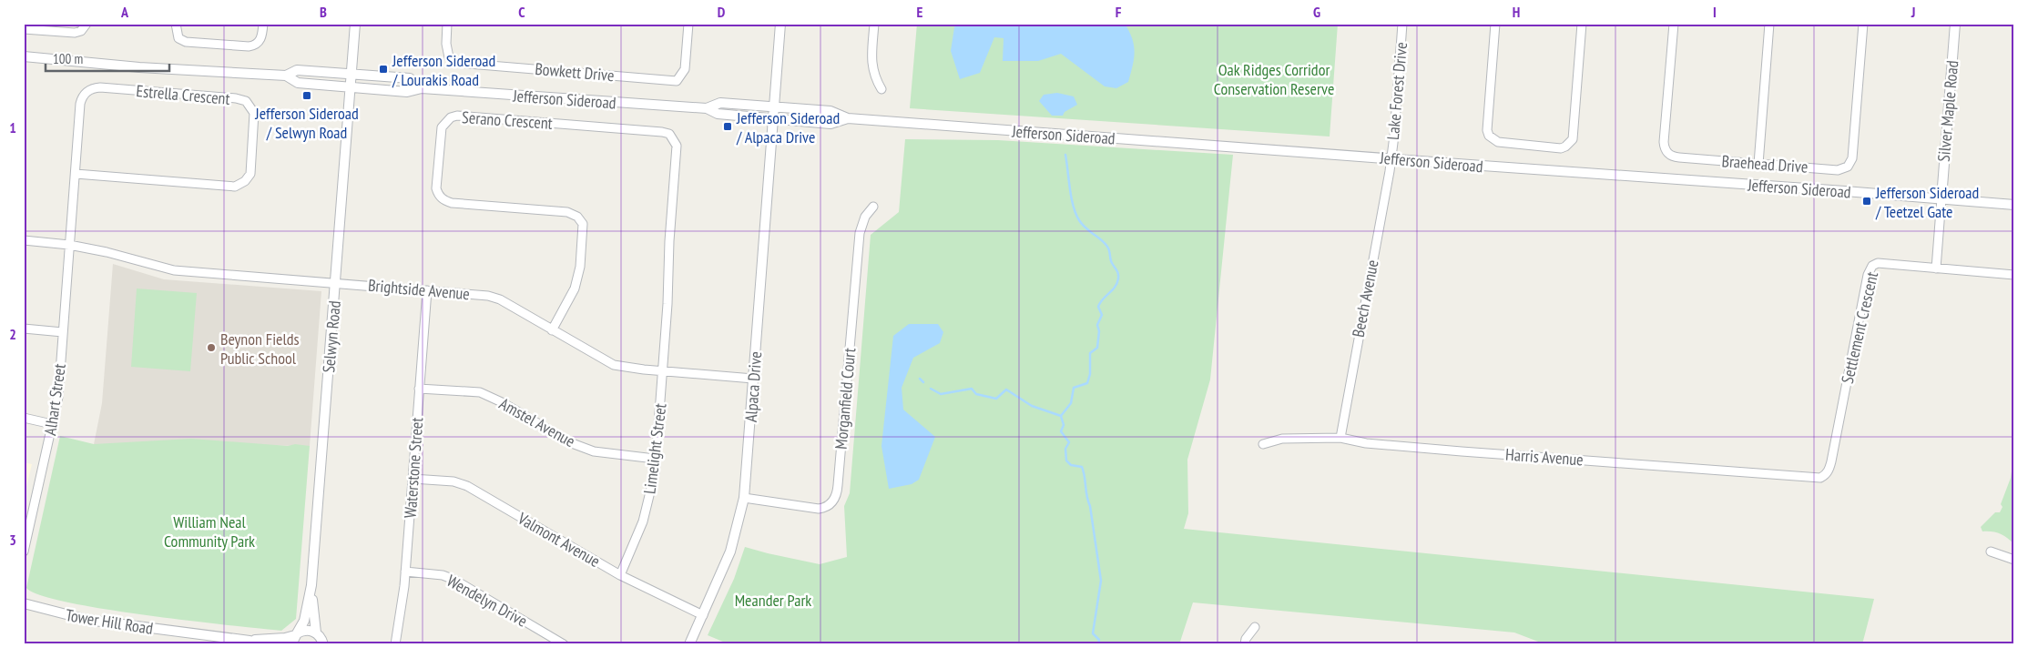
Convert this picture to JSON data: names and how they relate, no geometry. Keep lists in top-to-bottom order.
{
  "streets": {
    "street": [
      "Bowkett Drive",
      "Lake Forest Drive",
      "Estrella Crescent",
      "Jefferson Sideroad",
      "Silver Maple Road",
      "Serano Crescent",
      "Braehead Drive",
      "Brightside Avenue",
      "Beech Avenue",
      "Settlement Crescent",
      "Selwyn Road",
      "Alpaca Drive",
      "Morganfield Court",
      "Alhart Street",
      "Amstel Avenue",
      "Limelight Street",
      "Harris Avenue",
      "Waterstone Street",
      "Valmont Avenue",
      "Wendelyn Drive",
      "Tower Hill Road"
    ]
  },
  "crossings": [
    ["Lake Forest Drive", "Jefferson Sideroad"],
    ["Lake Forest Drive", "Beech Avenue"],
    ["Estrella Crescent", "Brightside Avenue"],
    ["Estrella Crescent", "Alhart Street"],
    ["Jefferson Sideroad", "Silver Maple Road"],
    ["Jefferson Sideroad", "Beech Avenue"],
    ["Jefferson Sideroad", "Selwyn Road"],
    ["Jefferson Sideroad", "Alpaca Drive"],
    ["Serano Crescent", "Brightside Avenue"],
    ["Serano Crescent", "Limelight Street"],
    ["Brightside Avenue", "Selwyn Road"],
    ["Brightside Avenue", "Alpaca Drive"],
    ["Brightside Avenue", "Alhart Street"],
    ["Brightside Avenue", "Limelight Street"],
    ["Brightside Avenue", "Waterstone Street"],
    ["Beech Avenue", "Harris Avenue"],
    ["Settlement Crescent", "Harris Avenue"],
    ["Selwyn Road", "Tower Hill Road"],
    ["Alpaca Drive", "Morganfield Court"],
    ["Alpaca Drive", "Valmont Avenue"],
    ["Amstel Avenue", "Limelight Street"],
    ["Amstel Avenue", "Waterstone Street"],
    ["Limelight Street", "Valmont Avenue"],
    ["Waterstone Street", "Valmont Avenue"],
    ["Waterstone Street", "Wendelyn Drive"]
  ],
  "parks": ["Oak Ridges Corridor Conservation Reserve", "William Neal Community Park", "Meander Park"],
  "places": {
    "transit": [
      "Jefferson Sideroad / Lourakis Road",
      "Jefferson Sideroad / Selwyn Road",
      "Jefferson Sideroad / Alpaca Drive",
      "Jefferson Sideroad / Teetzel Gate"
    ],
    "other": ["Beynon Fields Public School"]
  },
  "scale_bar": "100 m",
  "grid": {
    "columns": [
      "A",
      "B",
      "C",
      "D",
      "E",
      "F",
      "G",
      "H",
      "I",
      "J"
    ],
    "rows": ["1", "2", "3"]
  }
}
